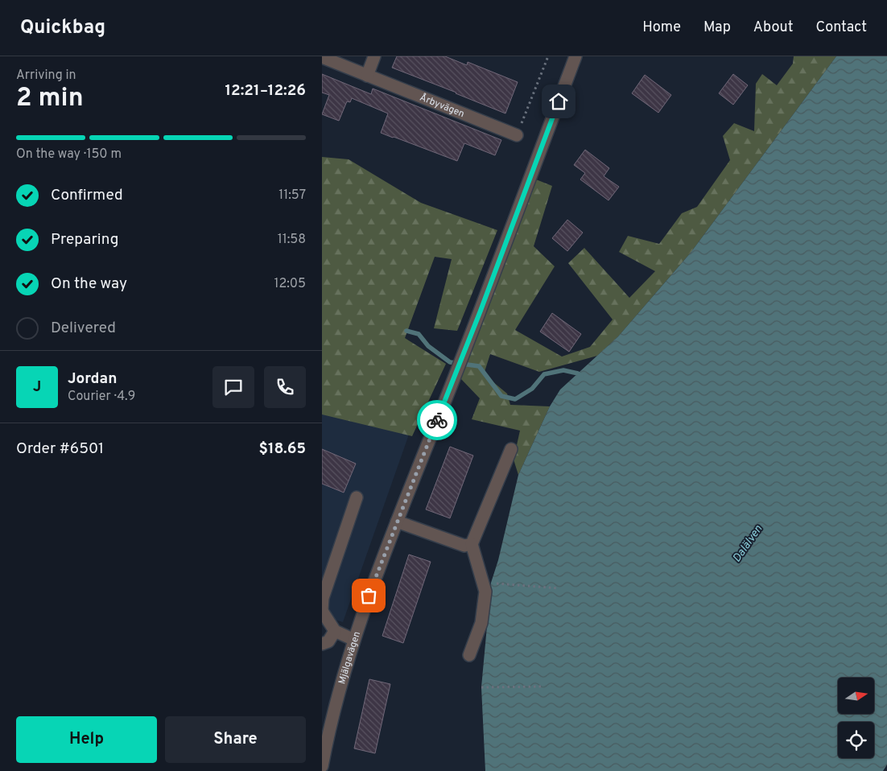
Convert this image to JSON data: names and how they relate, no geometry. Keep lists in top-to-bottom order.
{
  "streets": {
    "street": ["Årbyvägen", "Mjälgavägen"]
  },
  "water": ["Dalälven"],
  "north": "right",
  "page": {
    "header": "Quickbag",
    "nav": [
      "Home",
      "Map",
      "About",
      "Contact"
    ],
    "heading": ["2 min", "Arriving in", "12:21–12:26"],
    "panel": [
      "Jordan",
      "Courier · 4.9",
      "Order #6501",
      "$18.65"
    ],
    "bar": "On the way · 150 m",
    "list": [
      ["Confirmed", "11:57"],
      ["Preparing", "11:58"],
      ["On the way", "12:05"],
      "Delivered"
    ],
    "round": "J",
    "buttons": ["Help", "Share"]
  }
}
